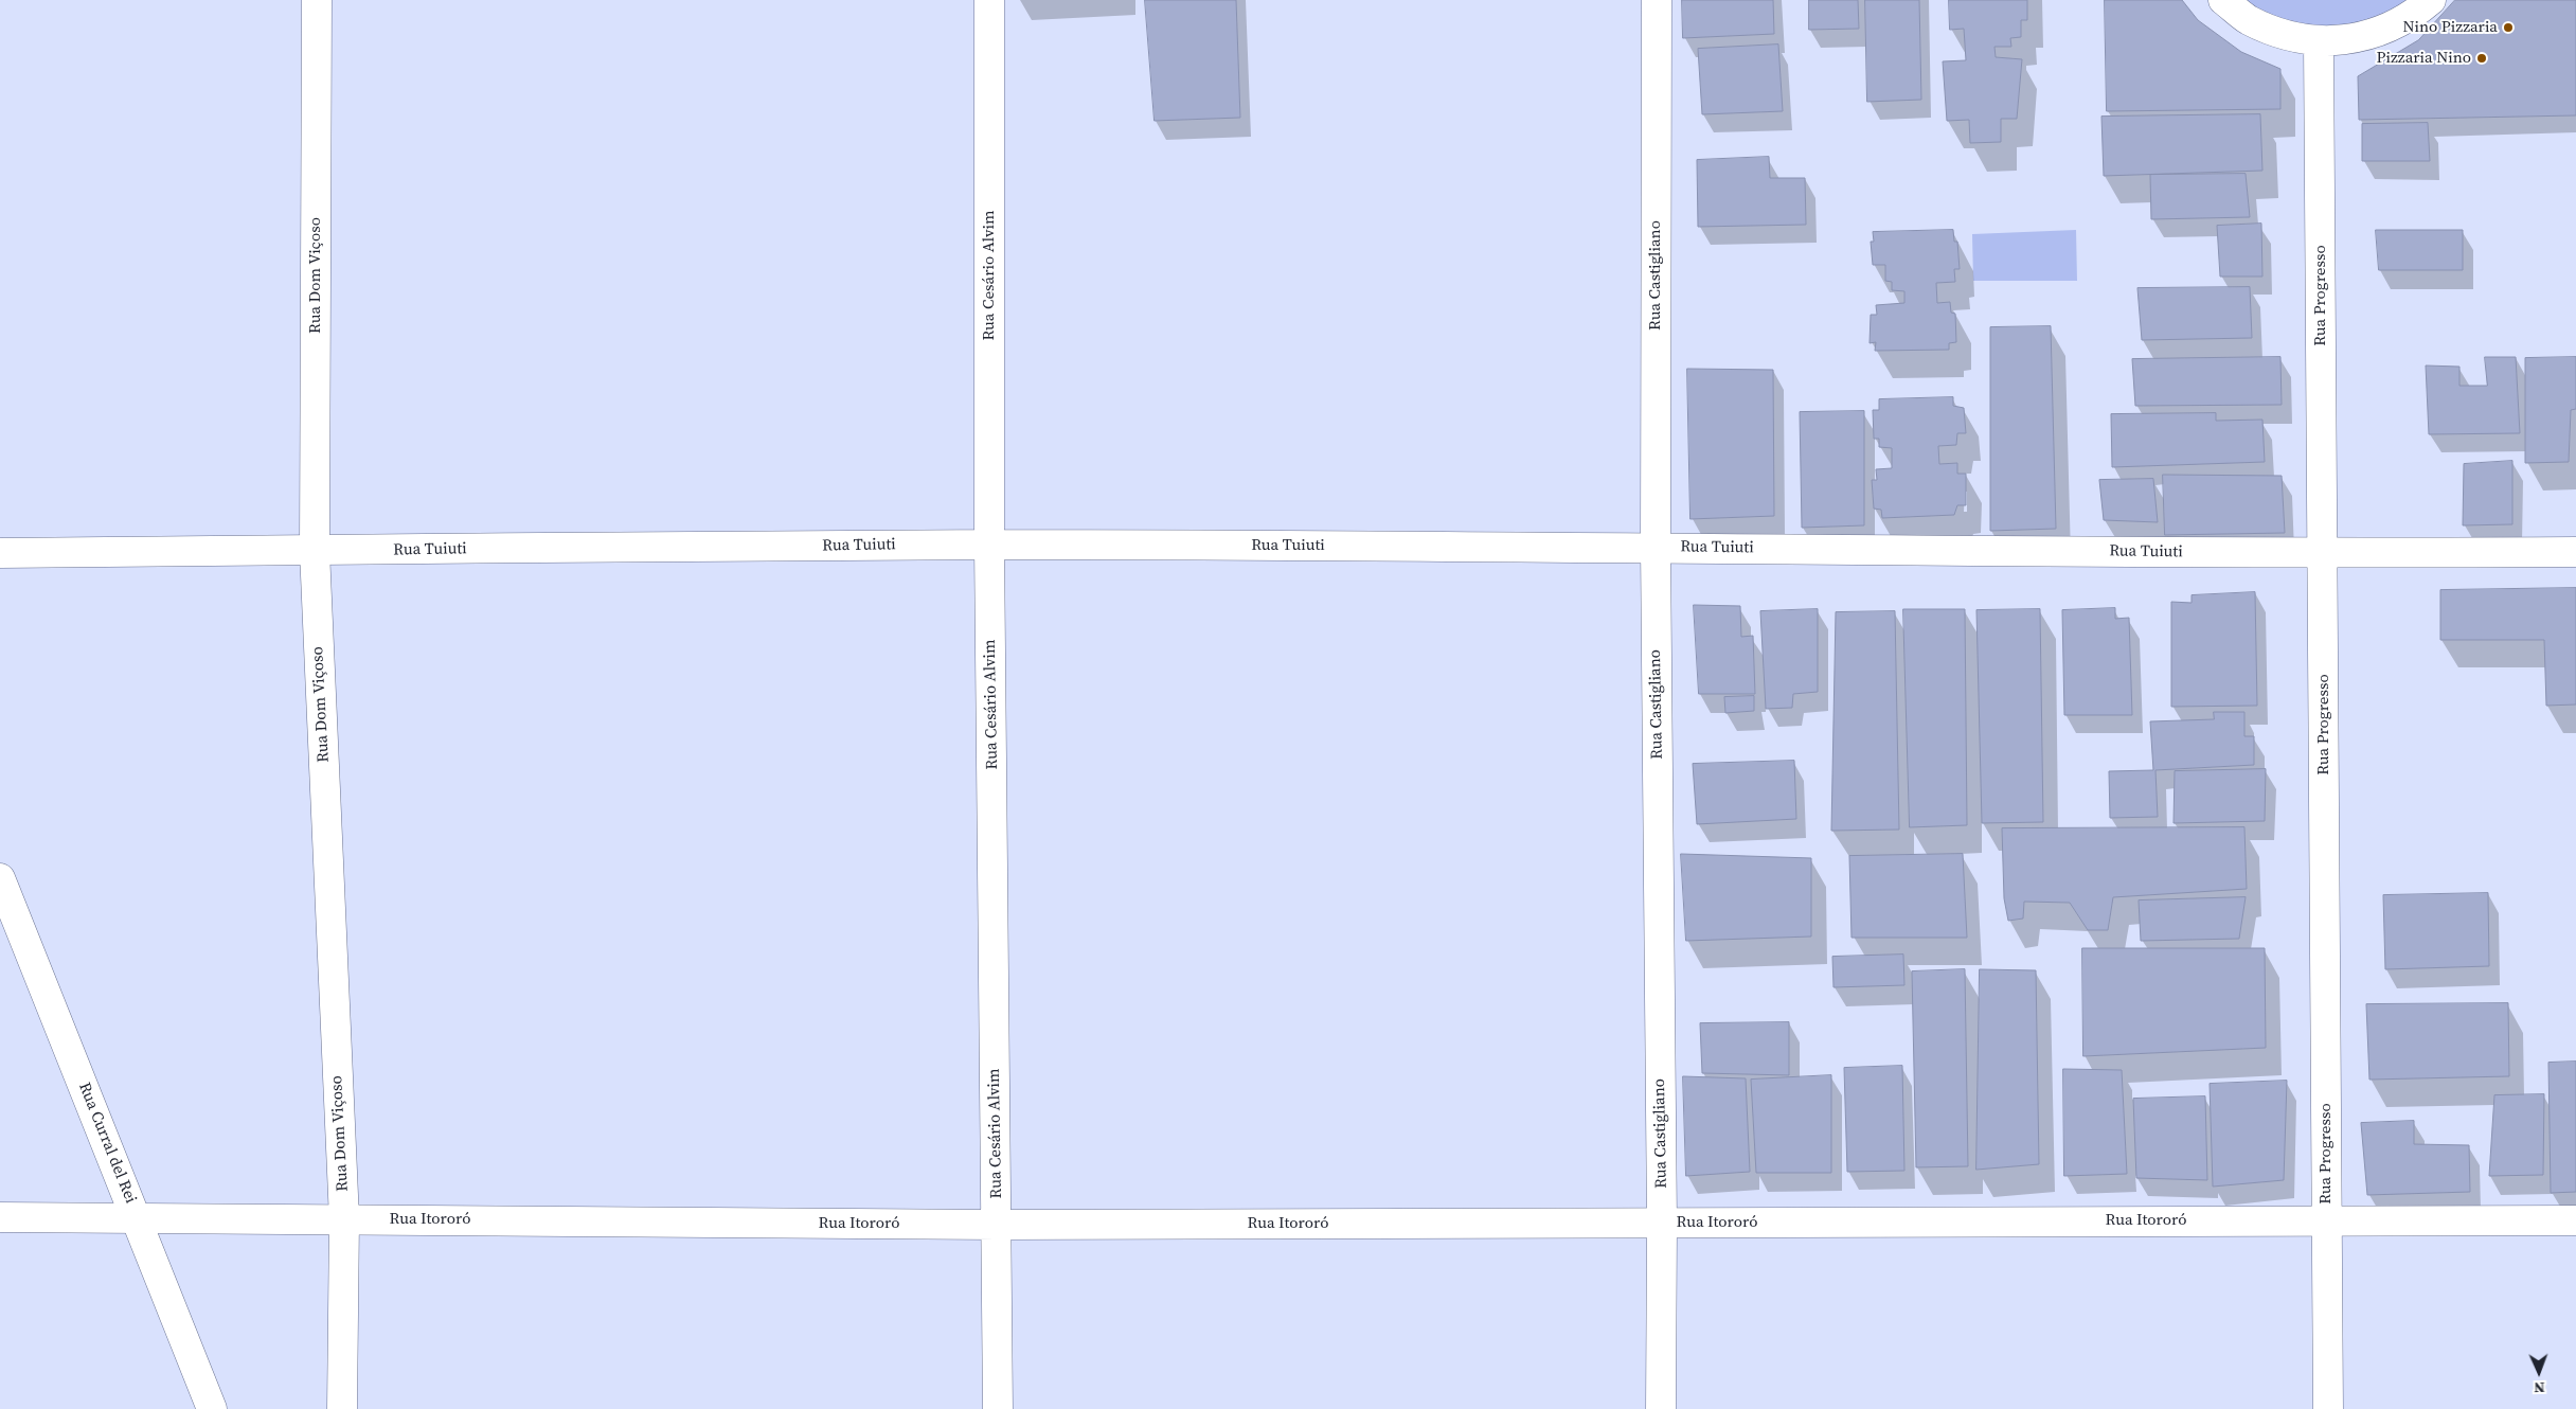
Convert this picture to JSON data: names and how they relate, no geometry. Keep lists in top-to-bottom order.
{
  "streets": {
    "street": [
      "Rua Dom Viçoso",
      "Rua Cesário Alvim",
      "Rua Castigliano",
      "Rua Progresso",
      "Rua Tuiuti",
      "Rua Curral del Rei",
      "Rua Itororó"
    ]
  },
  "crossings": [
    ["Rua Dom Viçoso", "Rua Tuiuti"],
    ["Rua Dom Viçoso", "Rua Itororó"],
    ["Rua Cesário Alvim", "Rua Tuiuti"],
    ["Rua Cesário Alvim", "Rua Itororó"],
    ["Rua Castigliano", "Rua Tuiuti"],
    ["Rua Castigliano", "Rua Itororó"],
    ["Rua Progresso", "Rua Tuiuti"],
    ["Rua Progresso", "Rua Itororó"],
    ["Rua Curral del Rei", "Rua Itororó"]
  ],
  "places": ["Nino Pizzaria", "Pizzaria Nino"],
  "north": "bottom"
}
